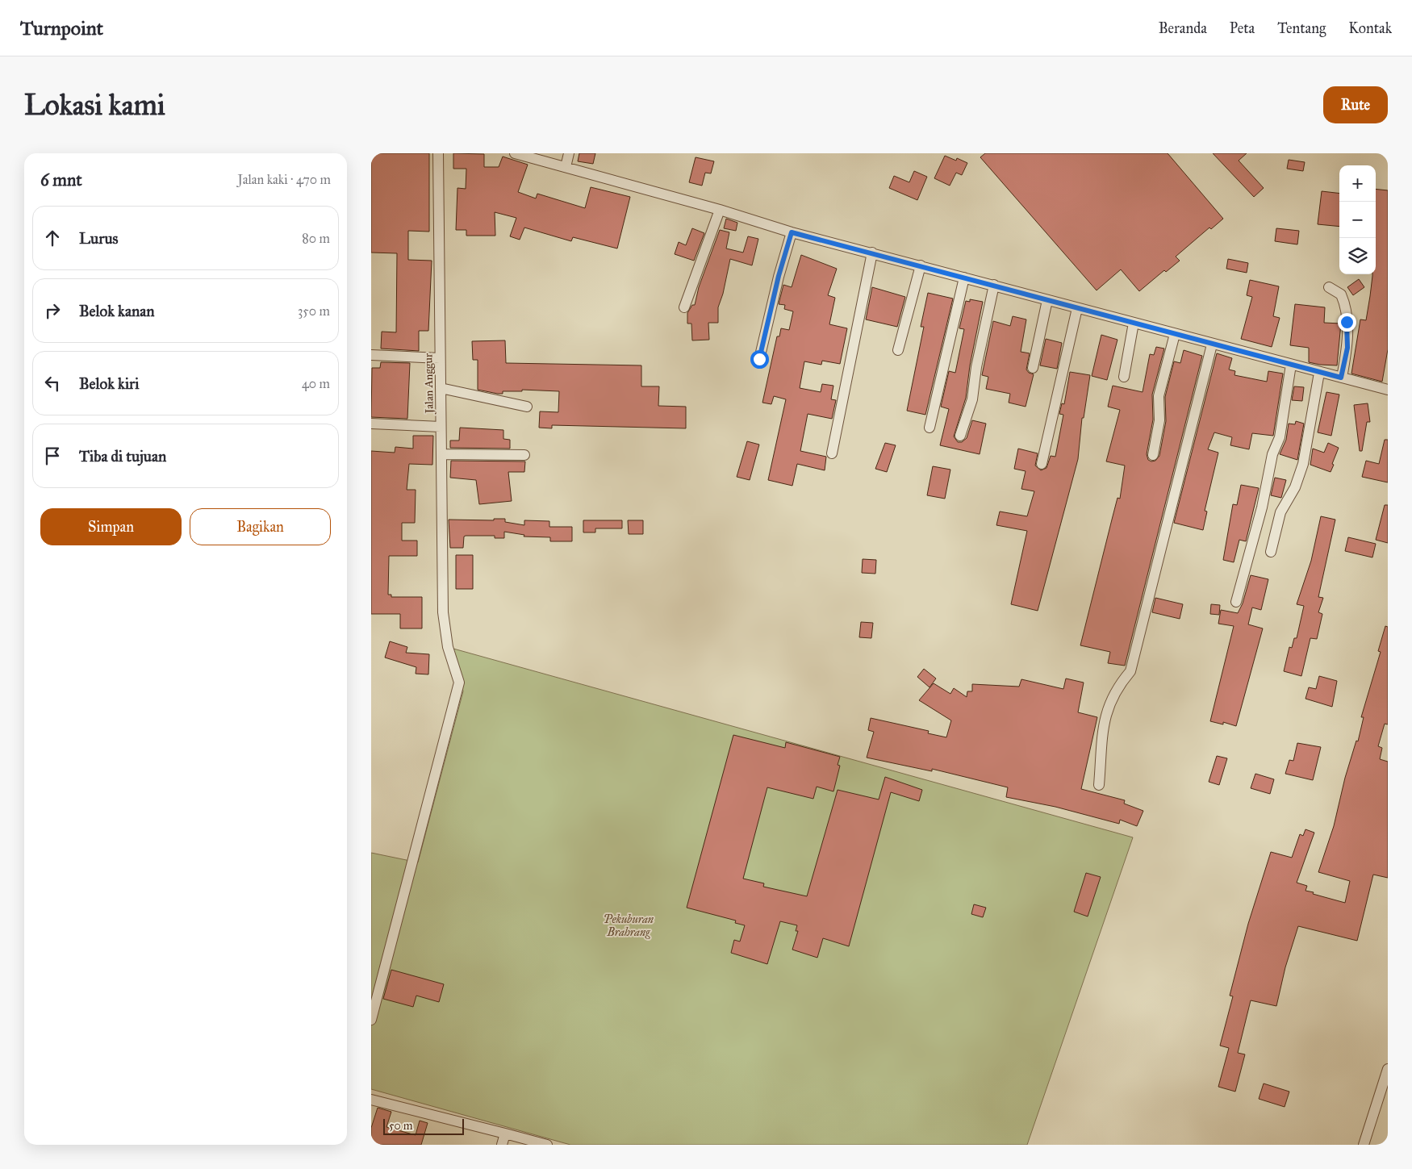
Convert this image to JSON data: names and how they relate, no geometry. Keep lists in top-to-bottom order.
{
  "streets": {
    "street": ["Jalan Anggur"]
  },
  "parks": ["Pekuburan Brahrang"],
  "scale_bar": "50 m",
  "page": {
    "header": "Turnpoint",
    "nav": [
      "Beranda",
      "Peta",
      "Tentang",
      "Kontak"
    ],
    "buttons": [
      "Rute",
      ["Simpan", "Bagikan"]
    ],
    "title": "Lokasi kami",
    "heading": ["6 mnt", "Jalan kaki · 470 m"],
    "map_buttons": ["+", "−"],
    "list": [
      ["Lurus", "80 m"],
      ["Belok kanan", "350 m"],
      ["Belok kiri", "40 m"],
      "Tiba di tujuan"
    ],
    "scale": "50 m"
  }
}
